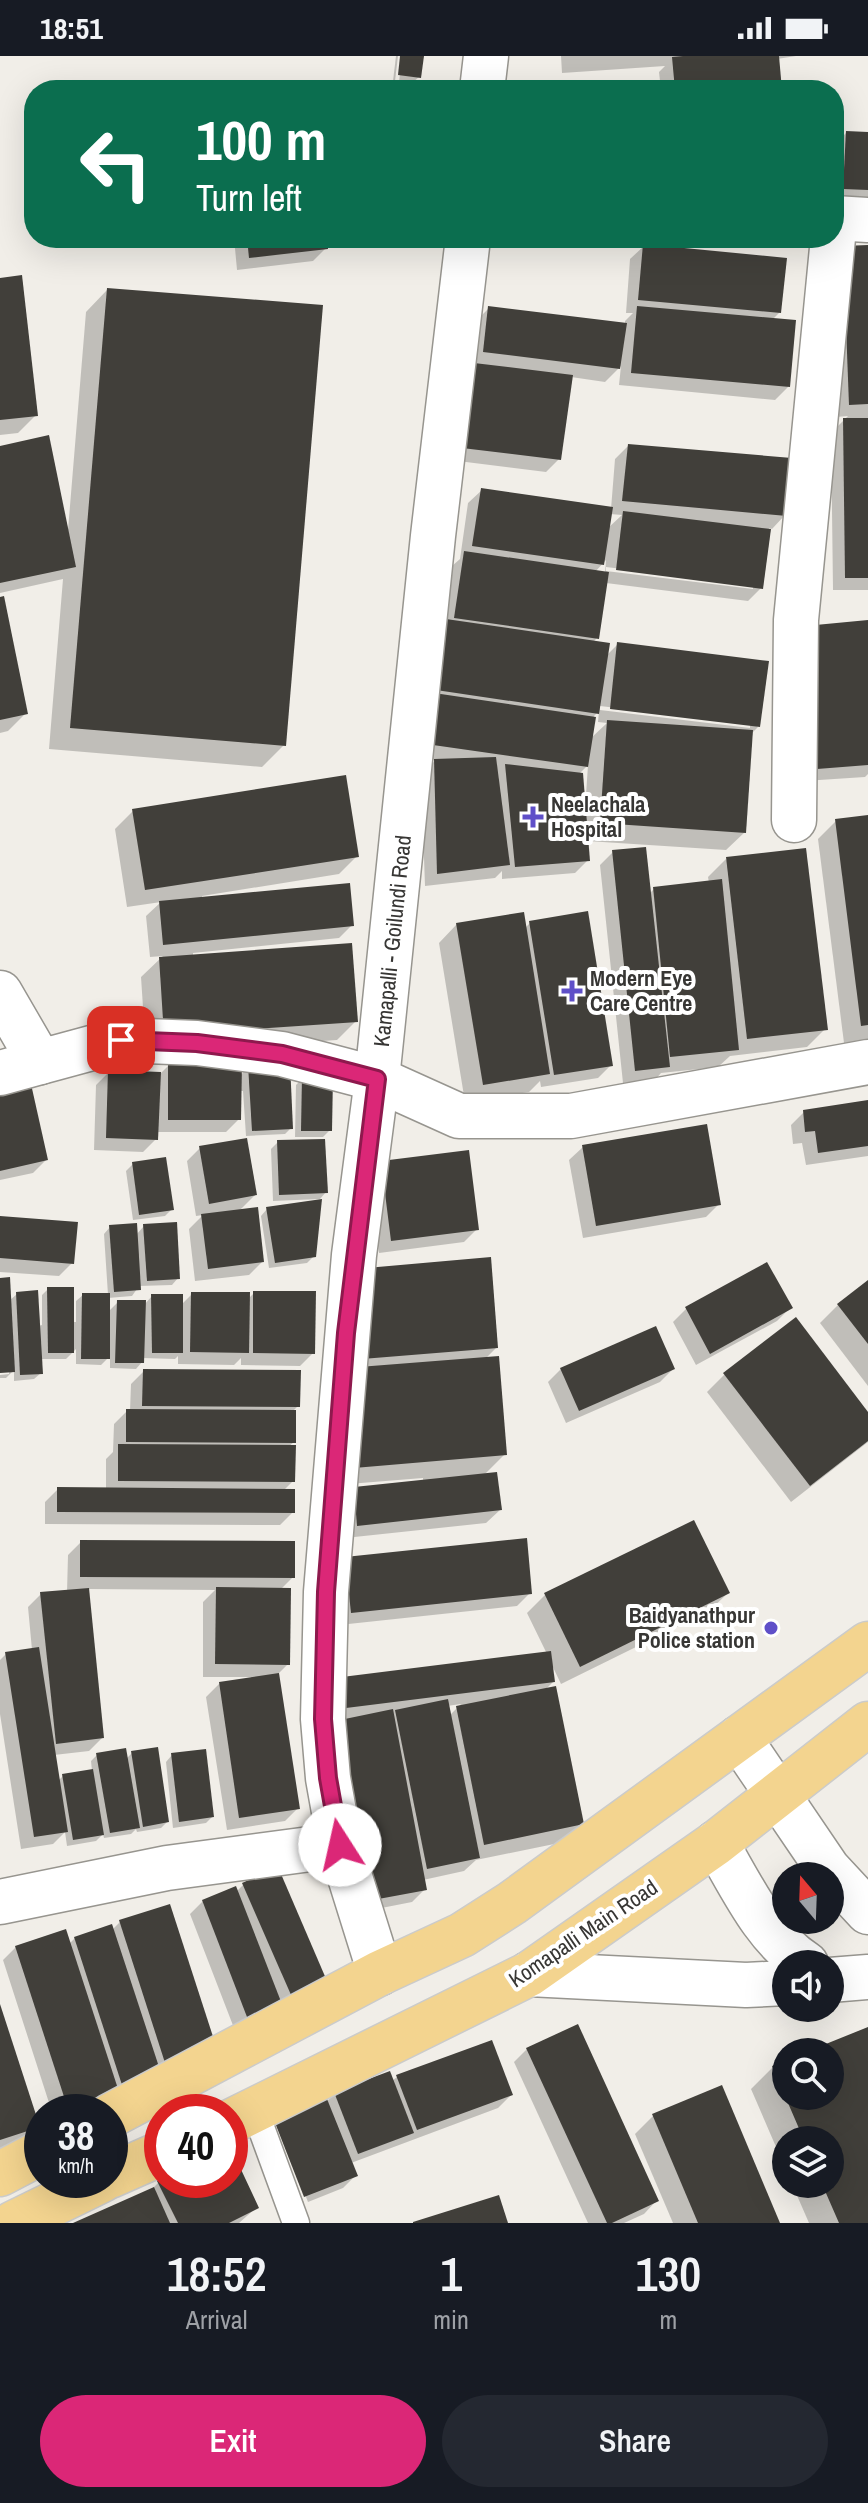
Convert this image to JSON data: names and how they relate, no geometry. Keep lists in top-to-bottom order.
{
  "streets": {
    "main road": ["Komapalli Main Road"],
    "street": ["Kamapalli - Goilundi Road"]
  },
  "places": {
    "health": ["Neelachala Hospital", "Modern Eye Care Centre"],
    "other": ["Baidyanathpur Police station"]
  },
  "north": "top",
  "page": {
    "status": "18:51",
    "turn": ["100 m", "Turn left"],
    "speed": "38 km/h",
    "limit": "40",
    "eta": [
      "18:52",
      "Arrival",
      "1",
      "min",
      "130",
      "m"
    ],
    "buttons": ["Exit", "Share"]
  }
}
